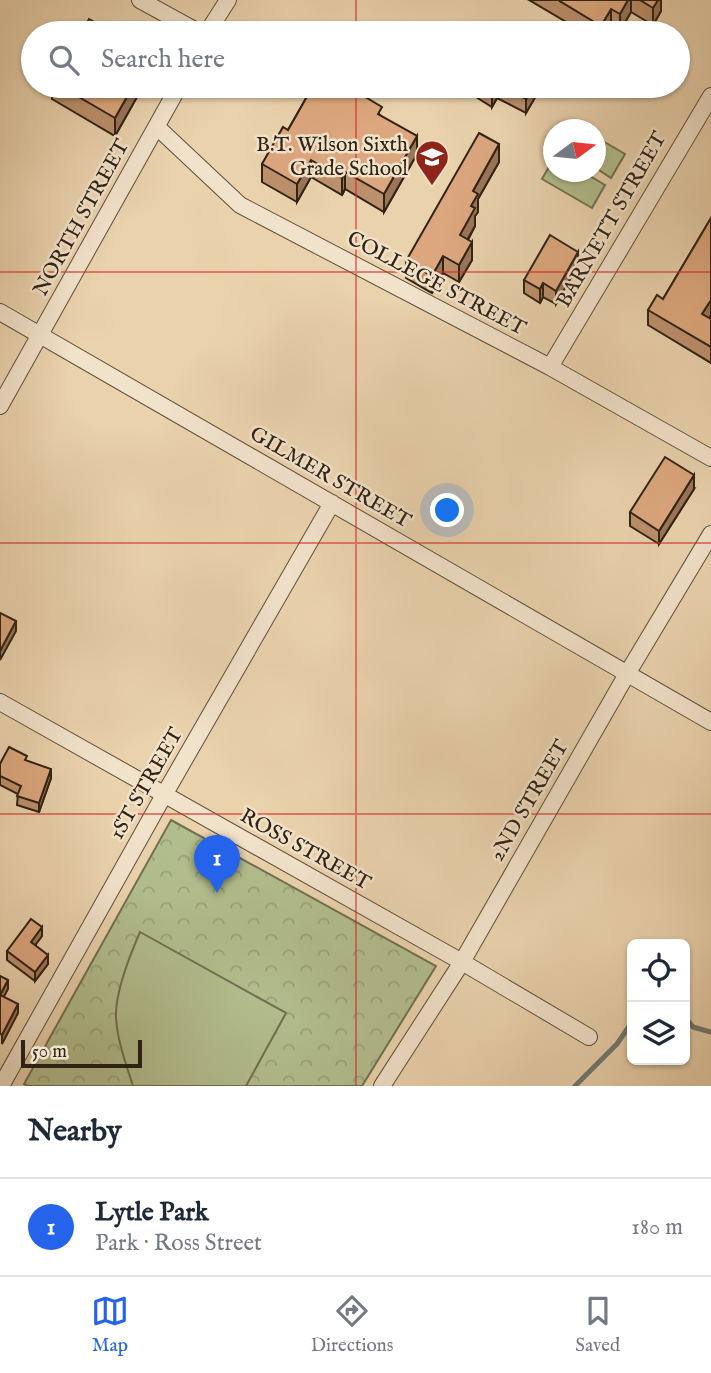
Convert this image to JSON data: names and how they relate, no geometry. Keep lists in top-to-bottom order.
{
  "streets": {
    "street": [
      "NORTH STREET",
      "BARNETT STREET",
      "COLLEGE STREET",
      "GILMER STREET",
      "1ST STREET",
      "2ND STREET",
      "ROSS STREET"
    ]
  },
  "crossings": [
    ["NORTH STREET", "COLLEGE STREET"],
    ["NORTH STREET", "GILMER STREET"],
    ["BARNETT STREET", "COLLEGE STREET"],
    ["GILMER STREET", "1ST STREET"],
    ["GILMER STREET", "2ND STREET"],
    ["1ST STREET", "ROSS STREET"],
    ["2ND STREET", "ROSS STREET"]
  ],
  "places": {
    "school or university": ["B.T. Wilson Sixth Grade School"]
  },
  "scale_bar": "50 m",
  "north": "right",
  "page": {
    "search": "Search here",
    "pins": "1",
    "scale": "50 m",
    "heading": "Nearby",
    "list": [
      {
        "mark": "1",
        "name": "Lytle Park",
        "note": "Park · Ross Street",
        "value": "180 m"
      }
    ],
    "nav": ["Map", "Directions", "Saved"]
  }
}
